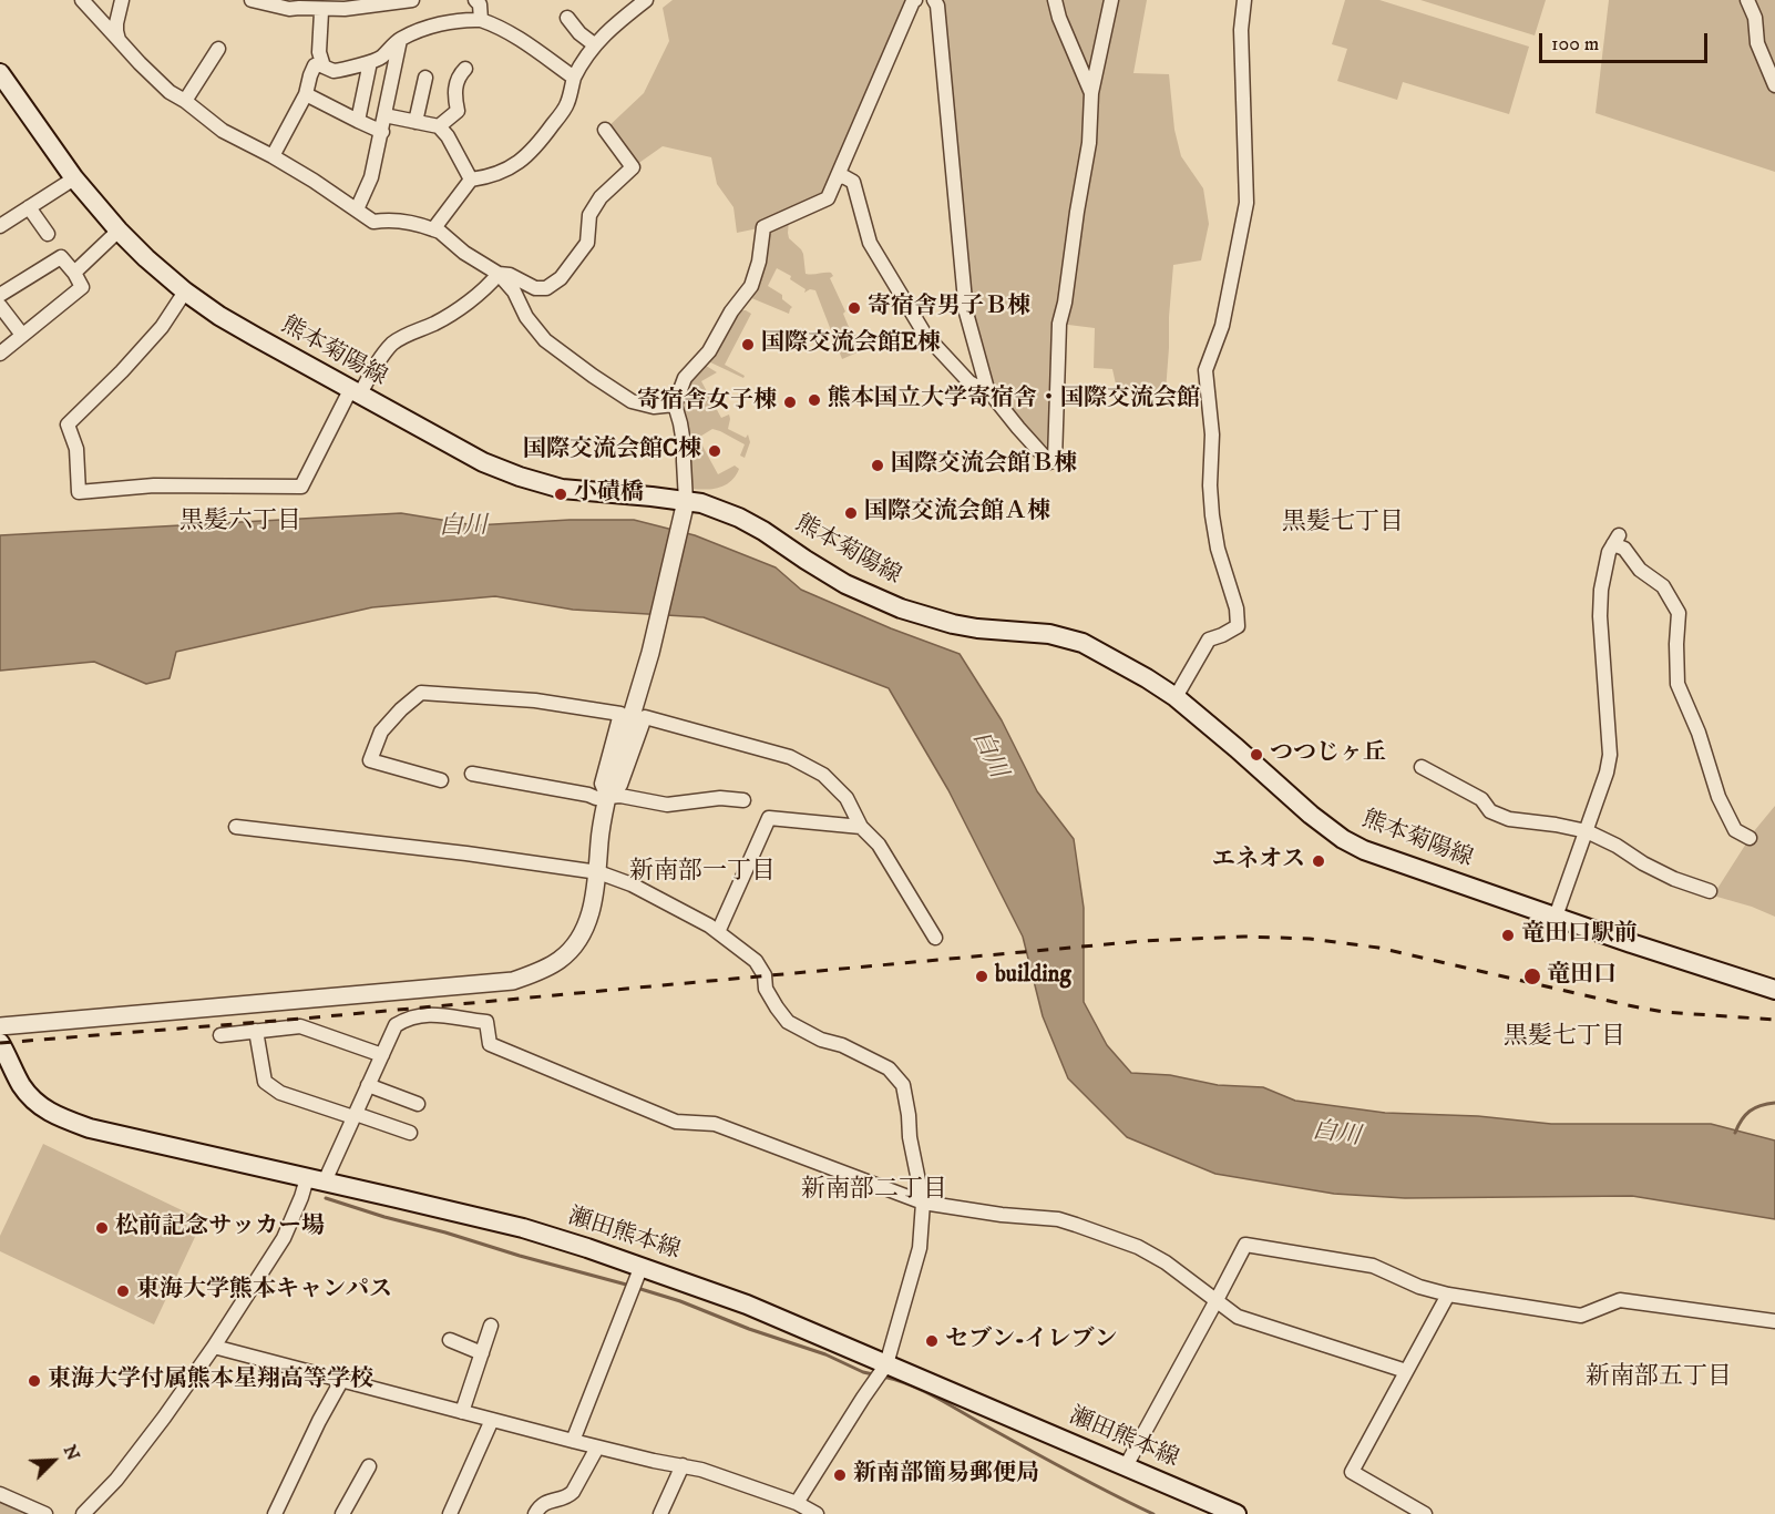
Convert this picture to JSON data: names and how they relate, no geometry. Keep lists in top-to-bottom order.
{
  "streets": {
    "main road": ["熊本菊陽線", "瀬田熊本線"]
  },
  "districts": [
    "黒髪六丁目",
    "黒髪七丁目",
    "新南部一丁目",
    "黒髪七丁目",
    "新南部二丁目",
    "新南部五丁目"
  ],
  "water": ["白川"],
  "places": [
    "寄宿舎男子Ｂ棟",
    "国際交流会館E棟",
    "熊本国立大学寄宿舎・国際交流会館",
    "寄宿舎女子棟",
    "国際交流会館C棟",
    "国際交流会館Ｂ棟",
    "小磧橋",
    "国際交流会館Ａ棟",
    "つつじヶ丘",
    "エネオス",
    "竜田口駅前",
    "building",
    "竜田口",
    "松前記念サッカー場",
    "東海大学熊本キャンパス",
    "セブン-イレブン",
    "東海大学付属熊本星翔高等学校",
    "新南部簡易郵便局"
  ],
  "scale_bar": "100 m",
  "north": "top right"
}
